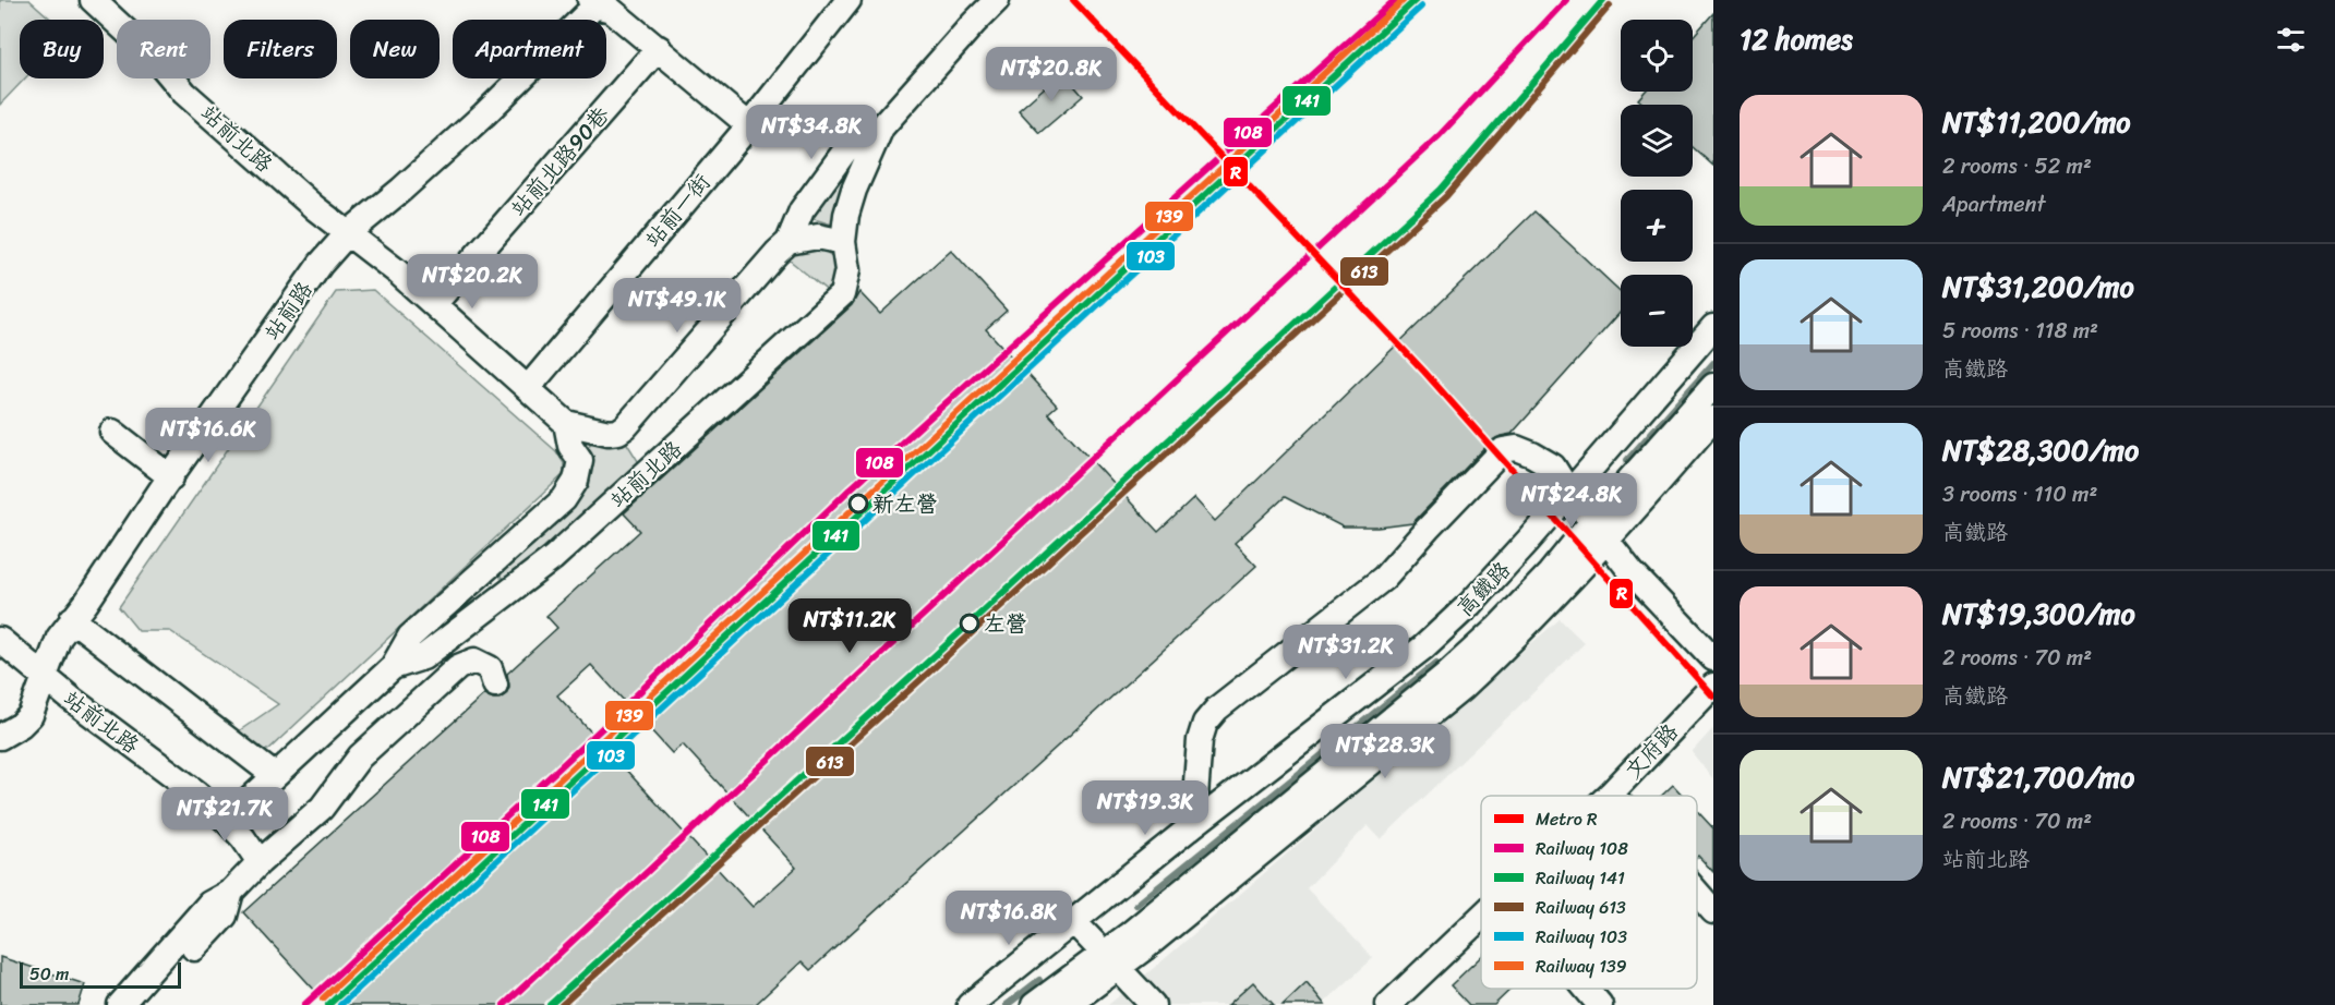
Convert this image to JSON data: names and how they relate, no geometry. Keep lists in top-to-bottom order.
{
  "streets": {
    "street": [
      "站前北路",
      "站前北路90巷",
      "站前一街",
      "站前路",
      "高鐵路",
      "文府路"
    ]
  },
  "crossings": [
    ["站前北路", "站前北路90巷"],
    ["站前北路", "站前一街"],
    ["站前北路", "站前路"]
  ],
  "places": ["新左營", "左營"],
  "lines": [
    "metro line R",
    "rail line 108",
    "rail line 141",
    "rail line 139",
    "rail line 613",
    "rail line 103"
  ],
  "legend": [
    "Metro R",
    "Railway 108",
    "Railway 141",
    "Railway 613",
    "Railway 103",
    "Railway 139"
  ],
  "scale_bar": "50 m",
  "page": {
    "heading": "12 homes",
    "map_buttons": ["+", "−"],
    "chip": [
      "Buy",
      "Rent",
      "Filters",
      "New",
      "Apartment"
    ],
    "price": [
      "NT$20.8K",
      "NT$34.8K",
      "NT$20.2K",
      "NT$49.1K",
      "NT$16.6K",
      "NT$24.8K",
      "NT$11.2K",
      "NT$31.2K",
      "NT$28.3K",
      "NT$19.3K",
      "NT$21.7K",
      "NT$16.8K"
    ],
    "list": [
      {
        "name": "NT$11,200/mo",
        "note": "2 rooms · 52 m² · Apartment"
      },
      {
        "name": "NT$31,200/mo",
        "note": "5 rooms · 118 m² · 高鐵路"
      },
      {
        "name": "NT$28,300/mo",
        "note": "3 rooms · 110 m² · 高鐵路"
      },
      {
        "name": "NT$19,300/mo",
        "note": "2 rooms · 70 m² · 高鐵路"
      },
      {
        "name": "NT$21,700/mo",
        "note": "2 rooms · 70 m² · 站前北路"
      }
    ],
    "scale": "50 m"
  }
}
